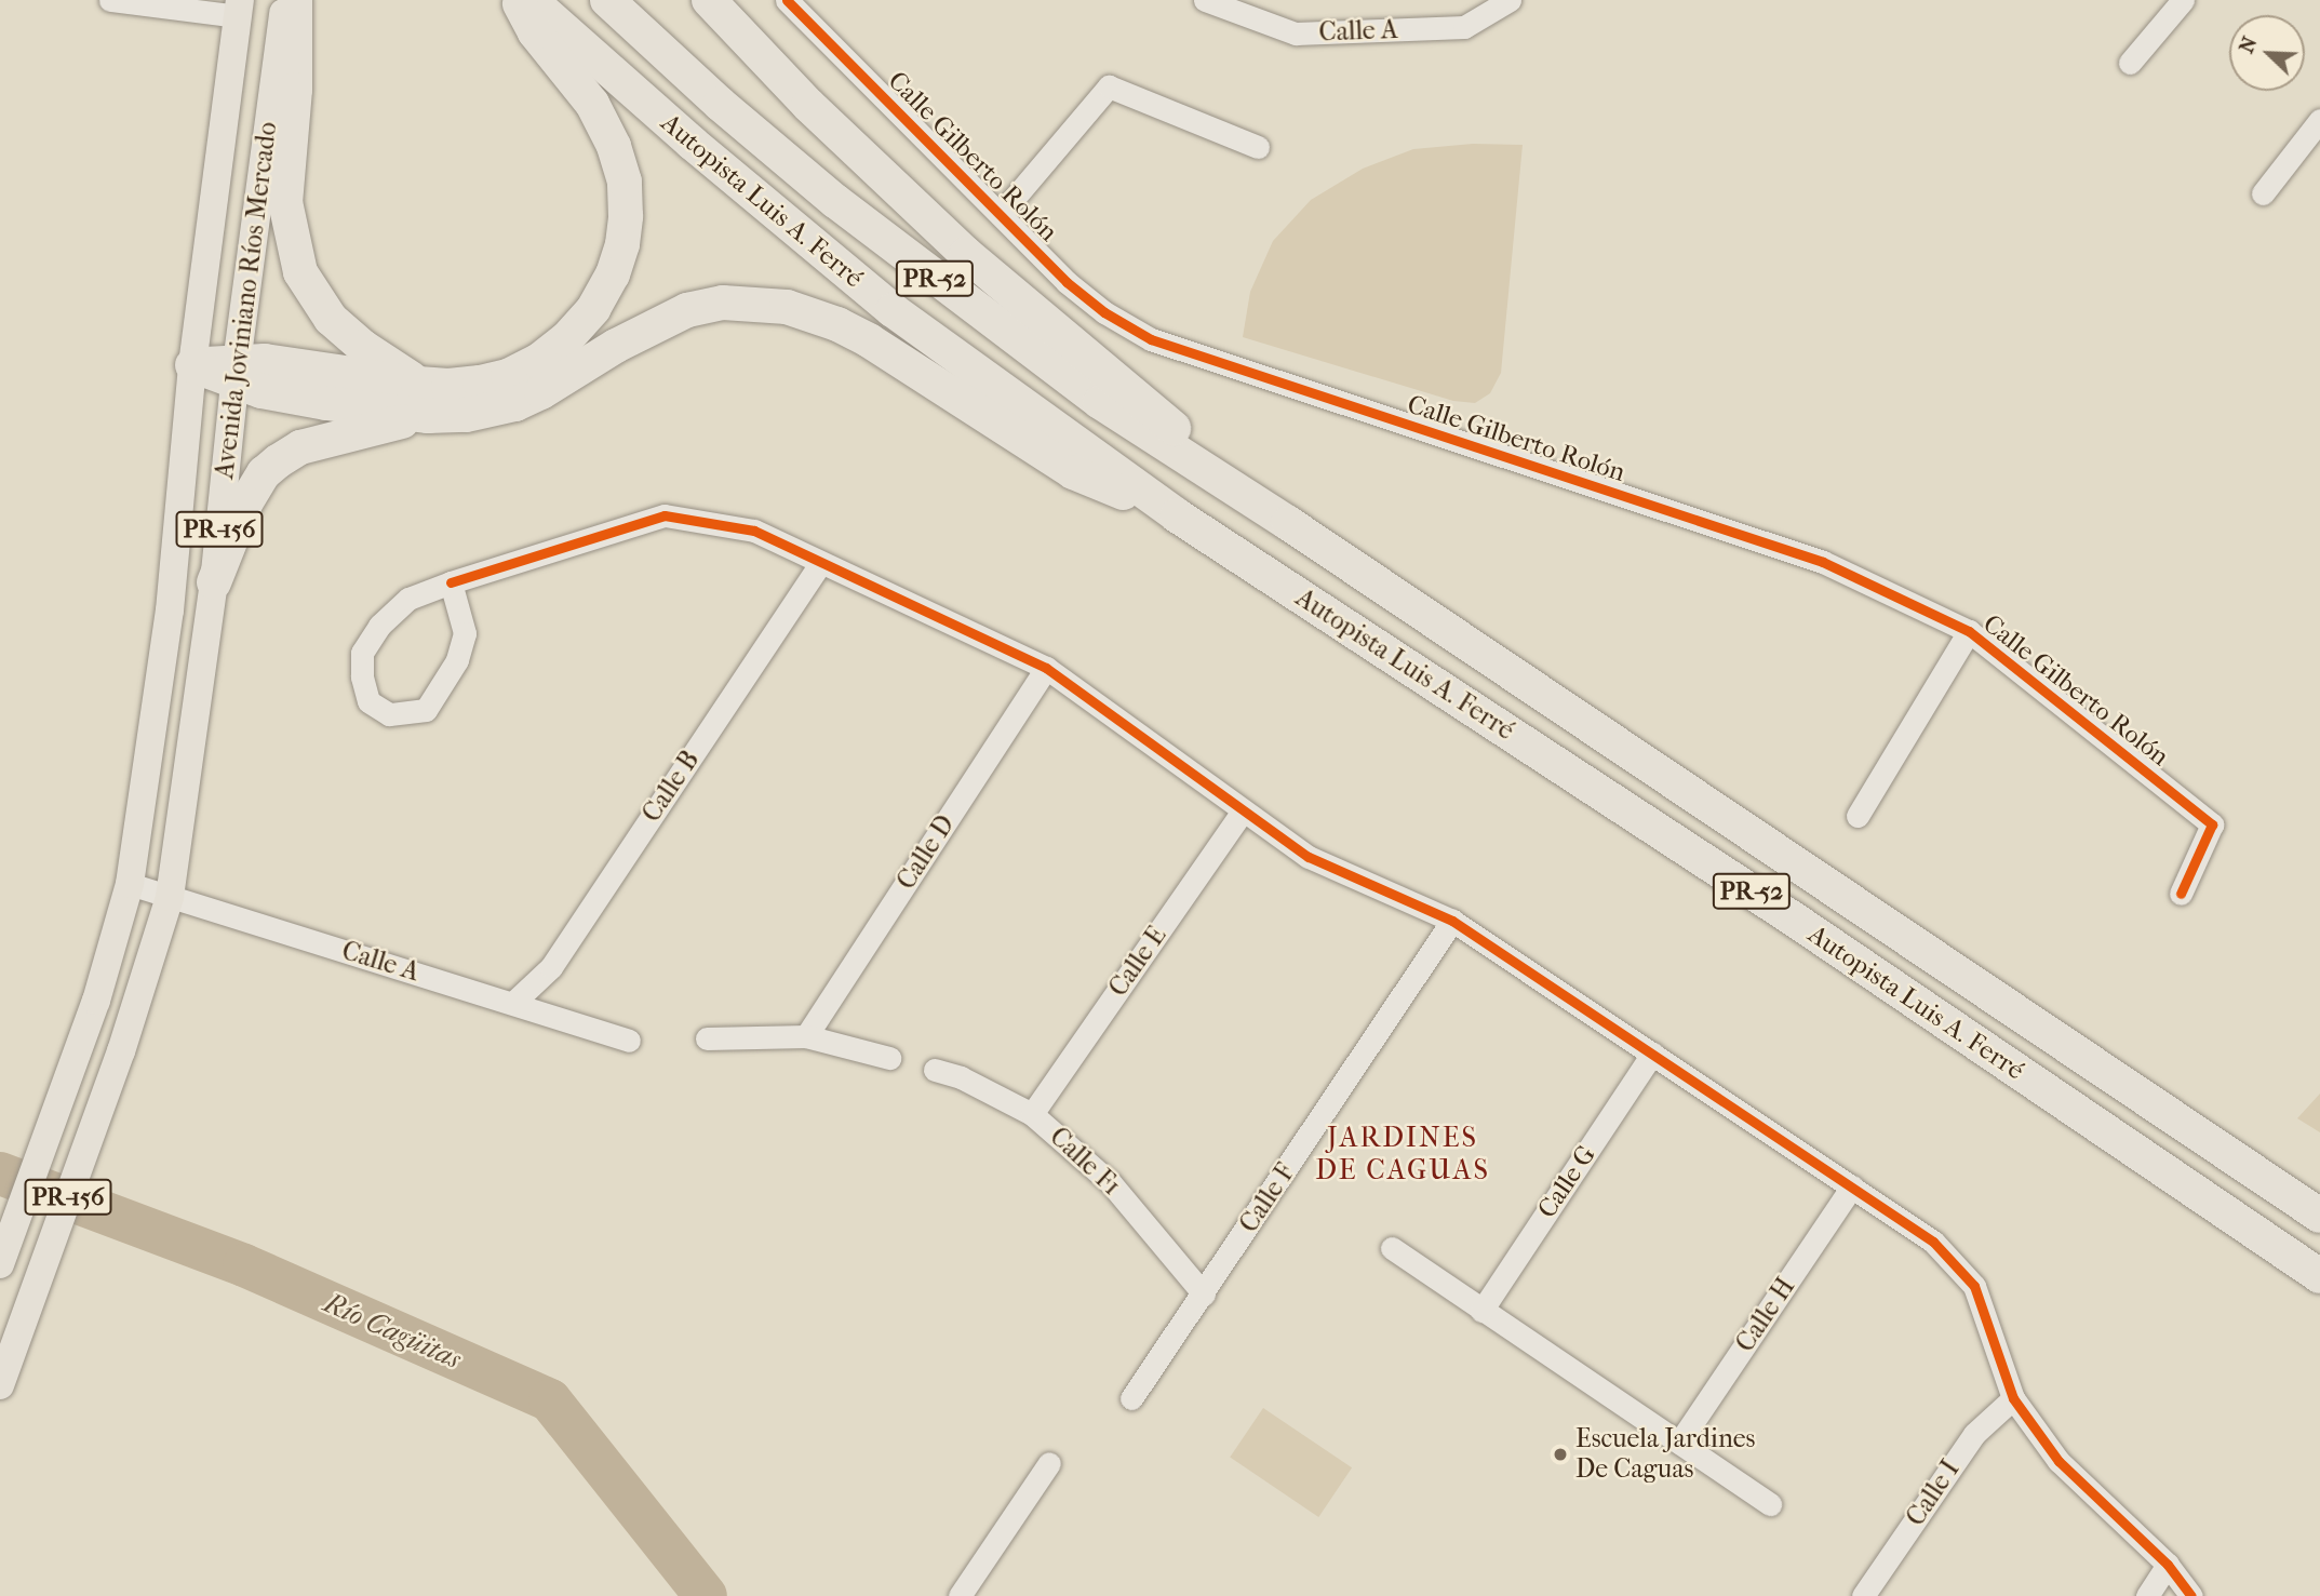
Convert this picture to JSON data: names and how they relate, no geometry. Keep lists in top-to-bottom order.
{
  "streets": {
    "highway": ["Autopista Luis A. Ferré", "PR-52"],
    "main road": ["Avenida Joviniano Ríos Mercado", "PR-156"],
    "street": [
      "Calle A",
      "Calle Gilberto Rolón",
      "Calle B",
      "Calle D",
      "Calle E",
      "Calle F1",
      "Calle G",
      "Calle F",
      "Calle H",
      "Calle I"
    ]
  },
  "crossings": [
    ["Calle A", "Avenida Joviniano Ríos Mercado"],
    ["Calle A", "Calle B"],
    ["Calle E", "Calle F1"],
    ["Calle F1", "Calle F"]
  ],
  "districts": ["JARDINES DE CAGUAS"],
  "water": ["Río Cagüitas"],
  "places": ["Escuela Jardines De Caguas"],
  "north": "top left"
}
